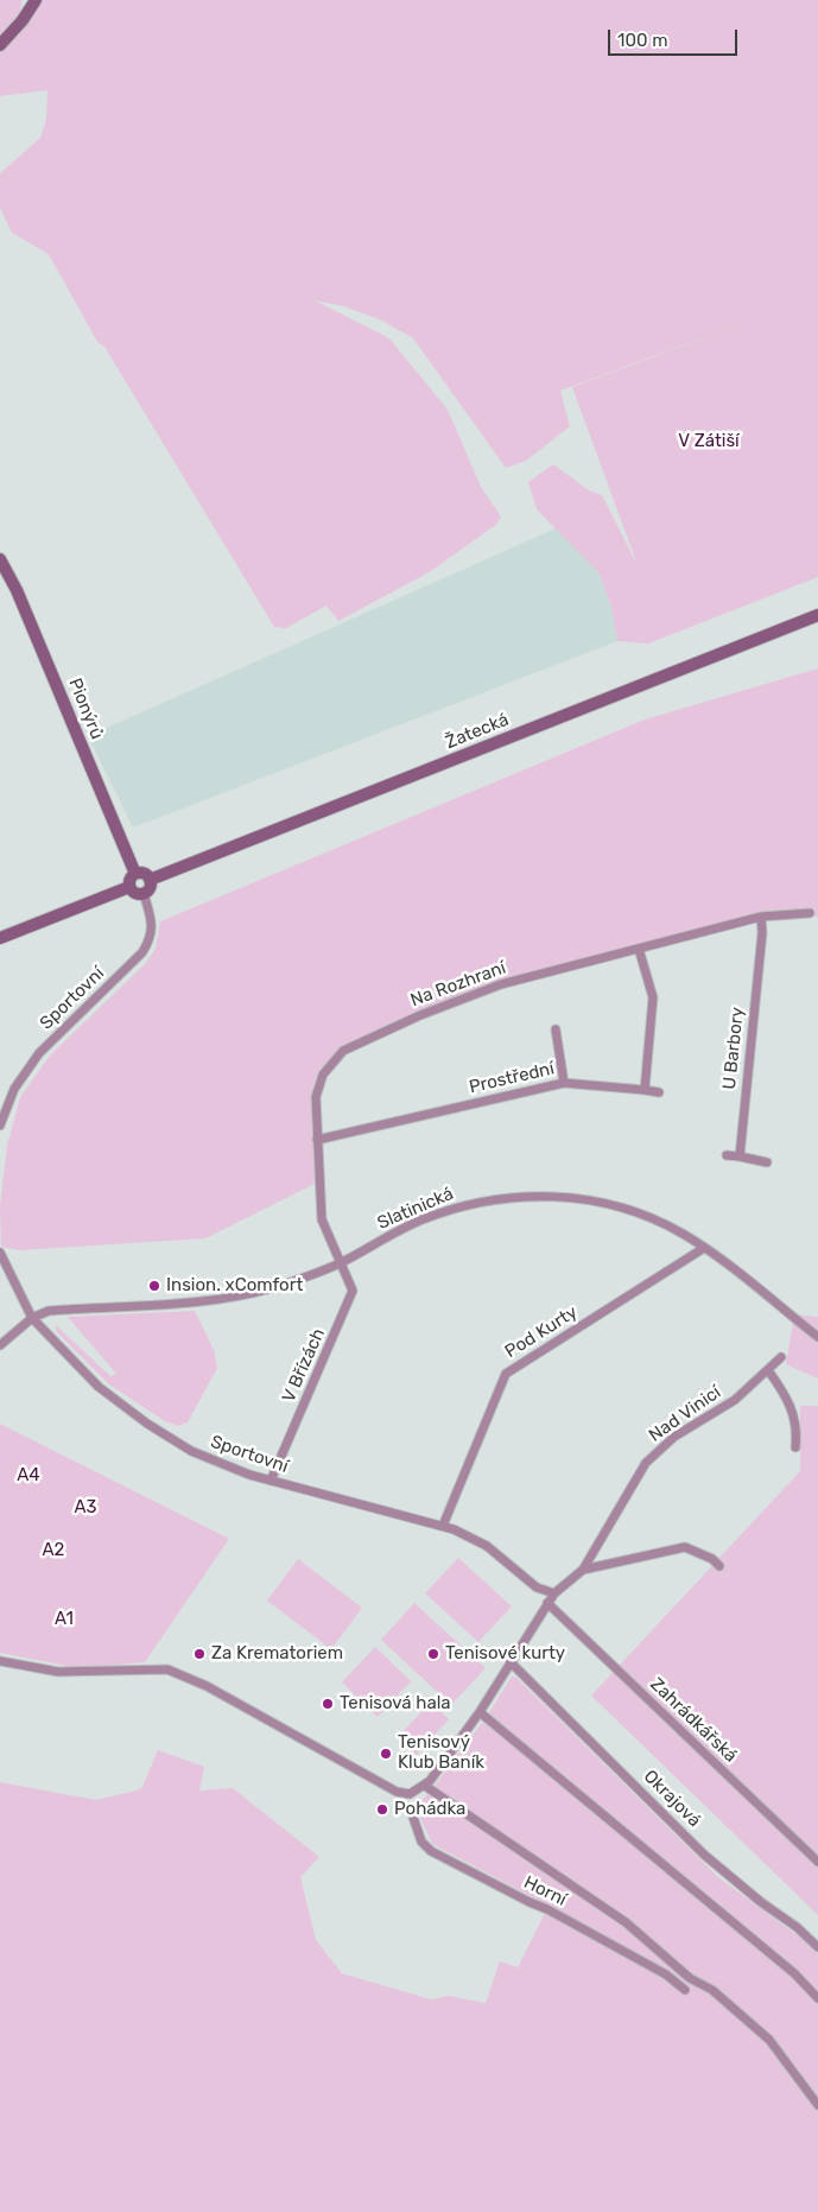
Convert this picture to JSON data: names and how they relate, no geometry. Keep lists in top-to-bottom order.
{
  "streets": {
    "street": [
      "Pionýrů",
      "Žatecká",
      "Na Rozhraní",
      "Sportovní",
      "U Barbory",
      "Prostřední",
      "Slatinická",
      "Pod Kurty",
      "V Břízách",
      "Nad Vinicí",
      "Zahrádkářská",
      "Okrajová",
      "Horní"
    ]
  },
  "crossings": [
    ["Pionýrů", "Žatecká"],
    ["Pionýrů", "Sportovní"],
    ["Žatecká", "Sportovní"],
    ["Na Rozhraní", "U Barbory"],
    ["Na Rozhraní", "Prostřední"],
    ["Na Rozhraní", "Slatinická"],
    ["Na Rozhraní", "V Břízách"],
    ["Sportovní", "Slatinická"],
    ["Sportovní", "Pod Kurty"],
    ["Sportovní", "V Břízách"],
    ["Slatinická", "Pod Kurty"],
    ["Slatinická", "V Břízách"]
  ],
  "parks": [
    "V Zátiší",
    "A4",
    "A3",
    "A2",
    "A1"
  ],
  "places": [
    "Insion. xComfort",
    "Za Krematoriem",
    "Tenisové kurty",
    "Tenisová hala",
    "Tenisový Klub Baník",
    "Pohádka"
  ],
  "scale_bar": "100 m"
}
